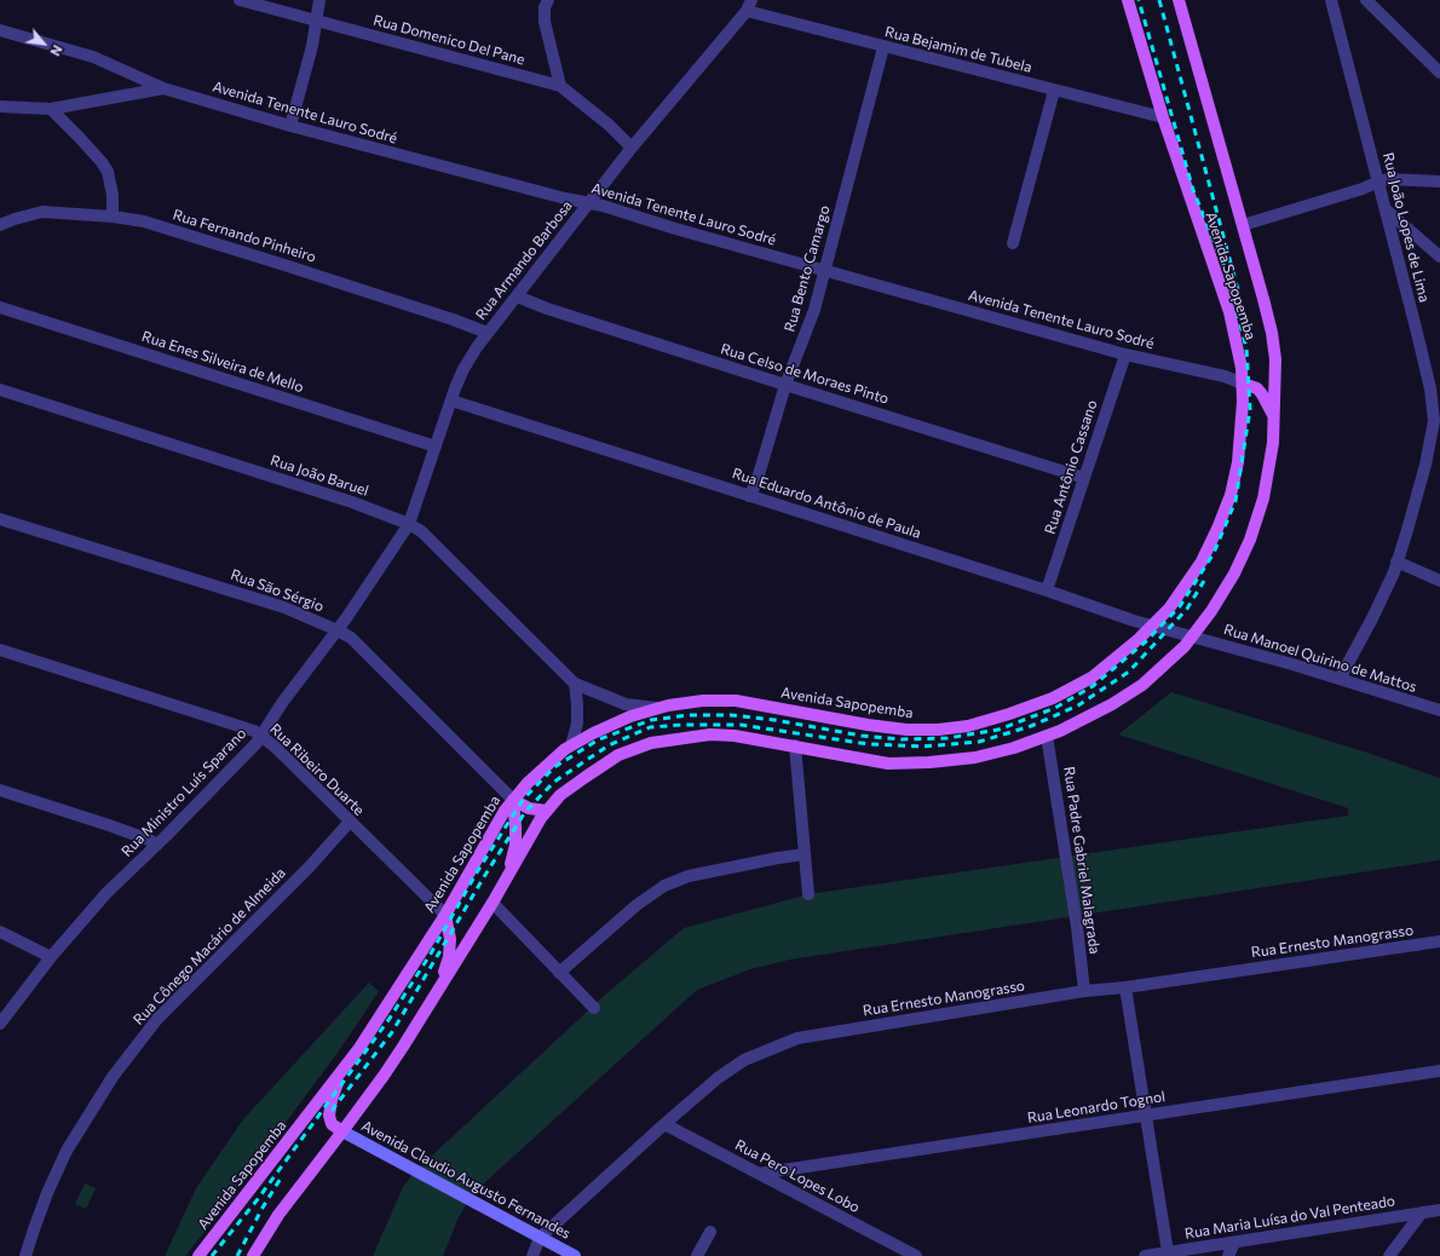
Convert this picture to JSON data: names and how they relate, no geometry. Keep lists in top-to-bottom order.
{
  "streets": {
    "main road": ["Avenida Sapopemba"],
    "street": [
      "Rua Domenico Del Pane",
      "Rua Bejamim de Tubela",
      "Avenida Tenente Lauro Sodré",
      "Rua João Lopes de Lima",
      "Rua Fernando Pinheiro",
      "Rua Armando Barbosa",
      "Rua Bento Camargo",
      "Rua Enes Silveira de Mello",
      "Rua Celso de Moraes Pinto",
      "Rua Antônio Cassano",
      "Rua João Baruel",
      "Rua Eduardo Antônio de Paula",
      "Rua São Sérgio",
      "Rua Manoel Quirino de Mattos",
      "Rua Ribeiro Duarte",
      "Rua Ministro Luís Sparano",
      "Rua Padre Gabriel Malagrada",
      "Rua Ernesto Manograsso",
      "Rua Cônego Macário de Almeida",
      "Rua Leonardo Tognol",
      "Rua Pero Lopes Lobo",
      "Avenida Claudio Augusto Fernandes",
      "Rua Maria Luísa do Val Penteado"
    ]
  },
  "crossings": [
    ["Rua Domenico Del Pane", "Rua Armando Barbosa"],
    ["Rua Bejamim de Tubela", "Rua Armando Barbosa"],
    ["Rua Bejamim de Tubela", "Rua Bento Camargo"],
    ["Rua Bejamim de Tubela", "Avenida Sapopemba"],
    ["Avenida Tenente Lauro Sodré", "Rua Armando Barbosa"],
    ["Avenida Tenente Lauro Sodré", "Rua Bento Camargo"],
    ["Avenida Tenente Lauro Sodré", "Avenida Sapopemba"],
    ["Avenida Tenente Lauro Sodré", "Rua Antônio Cassano"],
    ["Rua João Lopes de Lima", "Rua Manoel Quirino de Mattos"],
    ["Rua Fernando Pinheiro", "Rua Armando Barbosa"],
    ["Rua Armando Barbosa", "Rua Enes Silveira de Mello"],
    ["Rua Armando Barbosa", "Rua Celso de Moraes Pinto"],
    ["Rua Armando Barbosa", "Rua João Baruel"],
    ["Rua Armando Barbosa", "Rua Eduardo Antônio de Paula"],
    ["Rua Armando Barbosa", "Rua Ministro Luís Sparano"],
    ["Rua Bento Camargo", "Rua Celso de Moraes Pinto"],
    ["Rua Bento Camargo", "Rua Eduardo Antônio de Paula"],
    ["Avenida Sapopemba", "Rua João Baruel"],
    ["Avenida Sapopemba", "Rua Eduardo Antônio de Paula"],
    ["Avenida Sapopemba", "Rua São Sérgio"],
    ["Avenida Sapopemba", "Rua Manoel Quirino de Mattos"],
    ["Avenida Sapopemba", "Rua Ribeiro Duarte"],
    ["Avenida Sapopemba", "Rua Padre Gabriel Malagrada"],
    ["Avenida Sapopemba", "Avenida Claudio Augusto Fernandes"],
    ["Rua Celso de Moraes Pinto", "Rua Antônio Cassano"],
    ["Rua Antônio Cassano", "Rua Eduardo Antônio de Paula"],
    ["Rua João Baruel", "Rua Ministro Luís Sparano"],
    ["Rua Eduardo Antônio de Paula", "Rua Manoel Quirino de Mattos"],
    ["Rua São Sérgio", "Rua Ministro Luís Sparano"],
    ["Rua Ribeiro Duarte", "Rua Ministro Luís Sparano"],
    ["Rua Ribeiro Duarte", "Rua Cônego Macário de Almeida"],
    ["Rua Padre Gabriel Malagrada", "Rua Ernesto Manograsso"],
    ["Rua Ernesto Manograsso", "Rua Pero Lopes Lobo"],
    ["Rua Ernesto Manograsso", "Avenida Claudio Augusto Fernandes"],
    ["Rua Leonardo Tognol", "Rua Pero Lopes Lobo"]
  ],
  "north": "bottom right"
}
